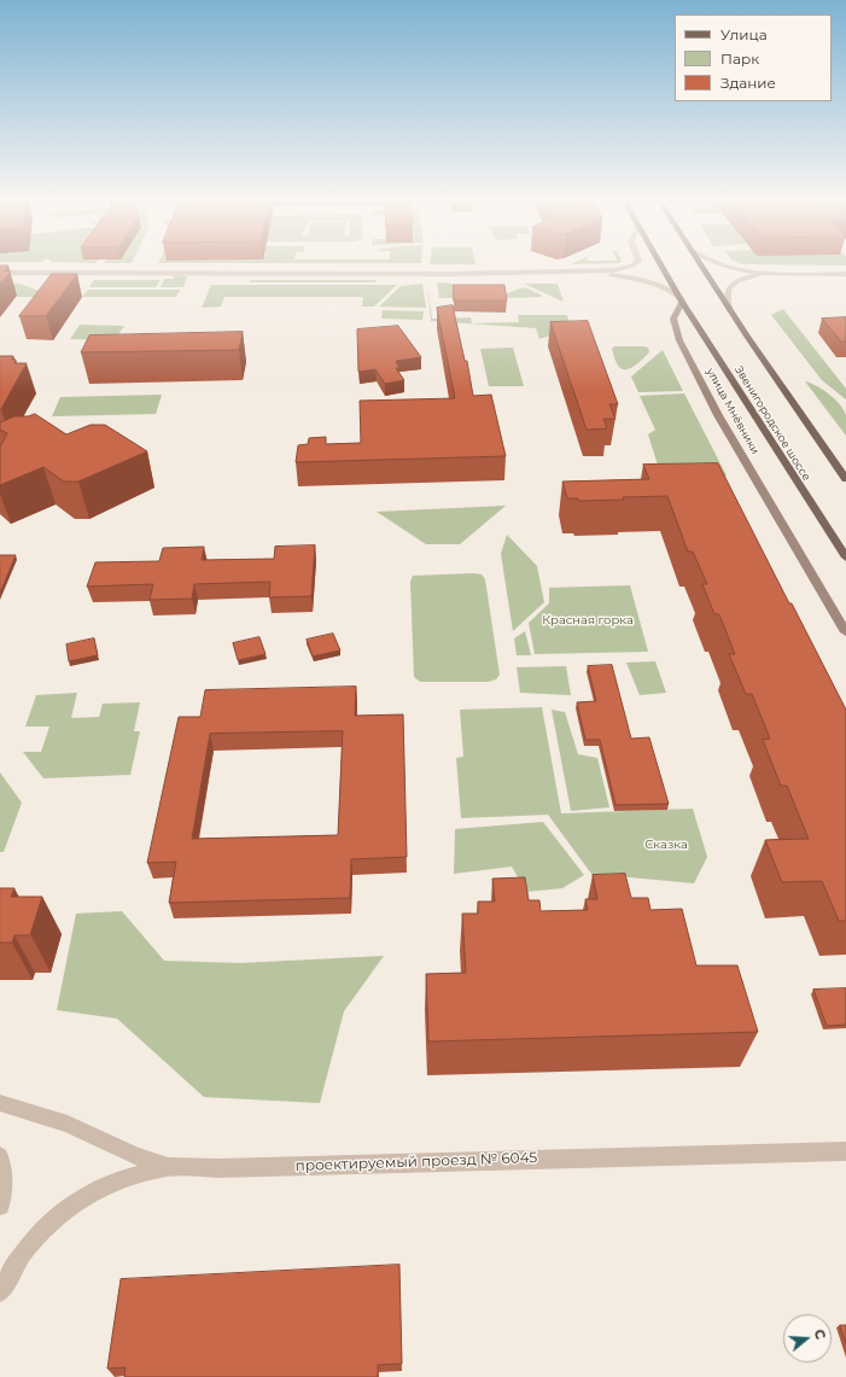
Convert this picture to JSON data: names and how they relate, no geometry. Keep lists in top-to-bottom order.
{
  "streets": {
    "main road": ["улица Мнёвники", "Звенигородское шоссе"],
    "street": ["проектируемый проезд № 6045"]
  },
  "crossings": [
    ["улица Мнёвники", "Звенигородское шоссе"]
  ],
  "parks": ["Красная горка", "Сказка"],
  "legend": ["Улица", "Парк", "Здание"],
  "north": "right"
}
